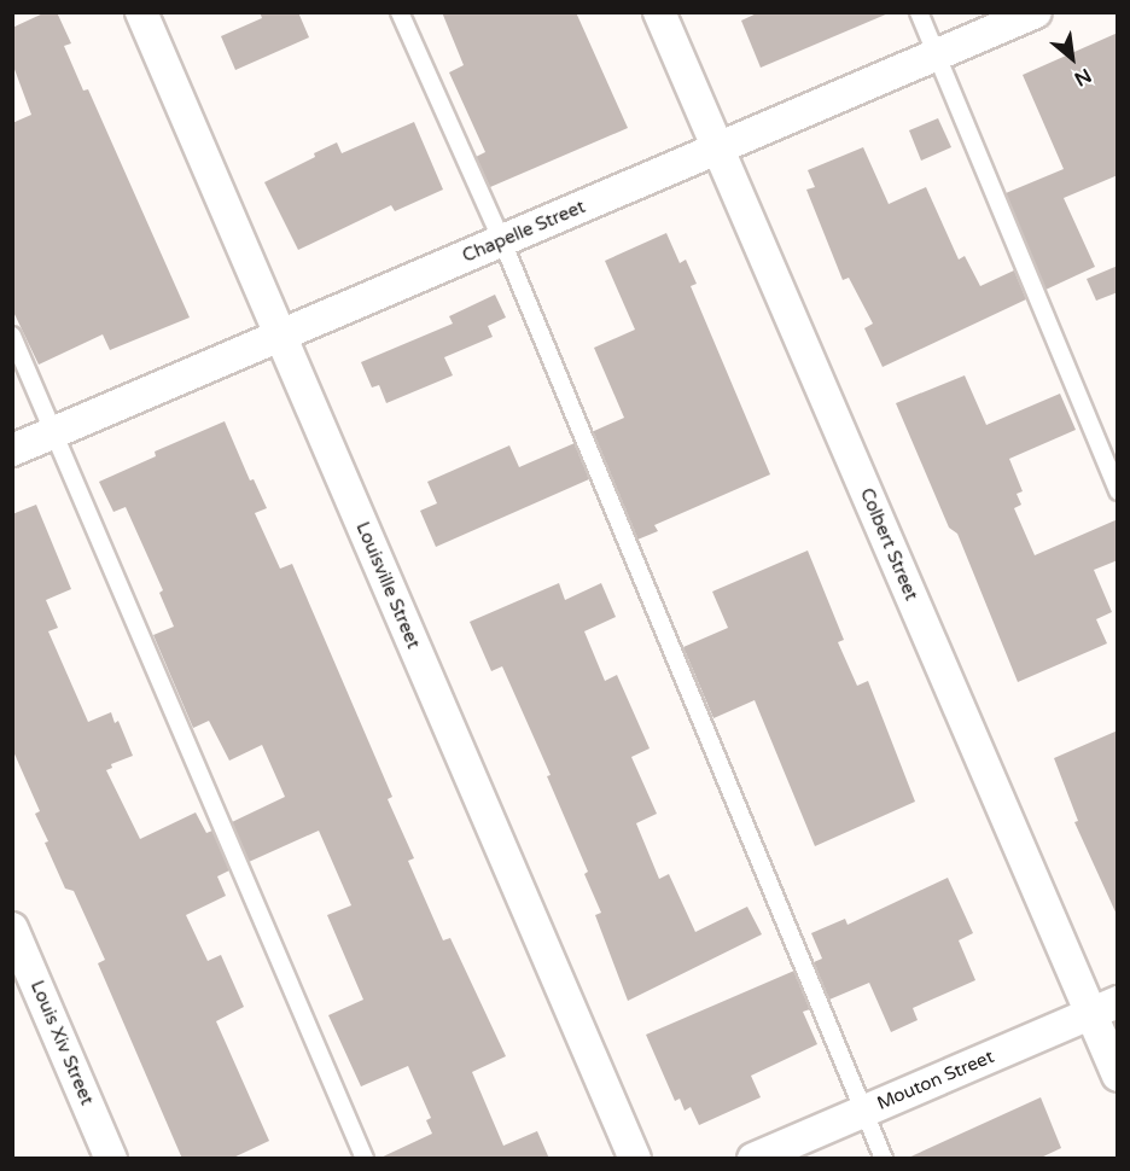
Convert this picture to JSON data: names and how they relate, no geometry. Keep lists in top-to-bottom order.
{
  "streets": {
    "street": [
      "Chapelle Street",
      "Colbert Street",
      "Louisville Street",
      "Louis Xiv Street",
      "Mouton Street"
    ]
  },
  "crossings": [
    ["Chapelle Street", "Colbert Street"],
    ["Chapelle Street", "Louisville Street"],
    ["Colbert Street", "Mouton Street"]
  ],
  "north": "bottom right"
}
